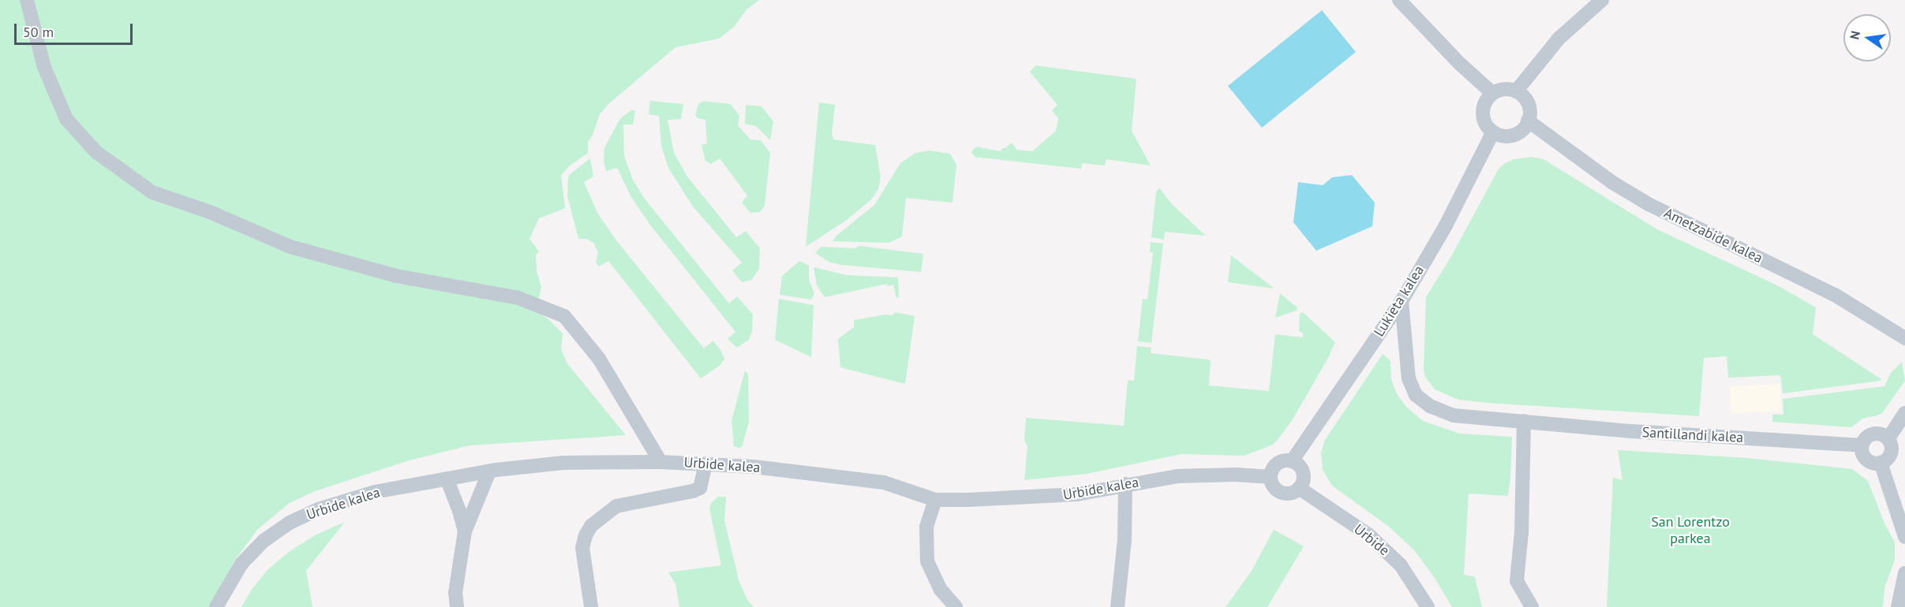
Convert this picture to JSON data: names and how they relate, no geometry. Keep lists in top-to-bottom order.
{
  "streets": {
    "street": [
      "Ametzabide kalea",
      "Lukieta kalea",
      "Santillandi kalea",
      "Urbide kalea",
      "Urbide"
    ]
  },
  "crossings": [
    ["Ametzabide kalea", "Lukieta kalea"],
    ["Lukieta kalea", "Santillandi kalea"],
    ["Lukieta kalea", "Urbide kalea"],
    ["Lukieta kalea", "Urbide"],
    ["Urbide kalea", "Urbide"]
  ],
  "parks": ["San Lorentzo parkea"],
  "scale_bar": "50 m",
  "north": "left"
}
